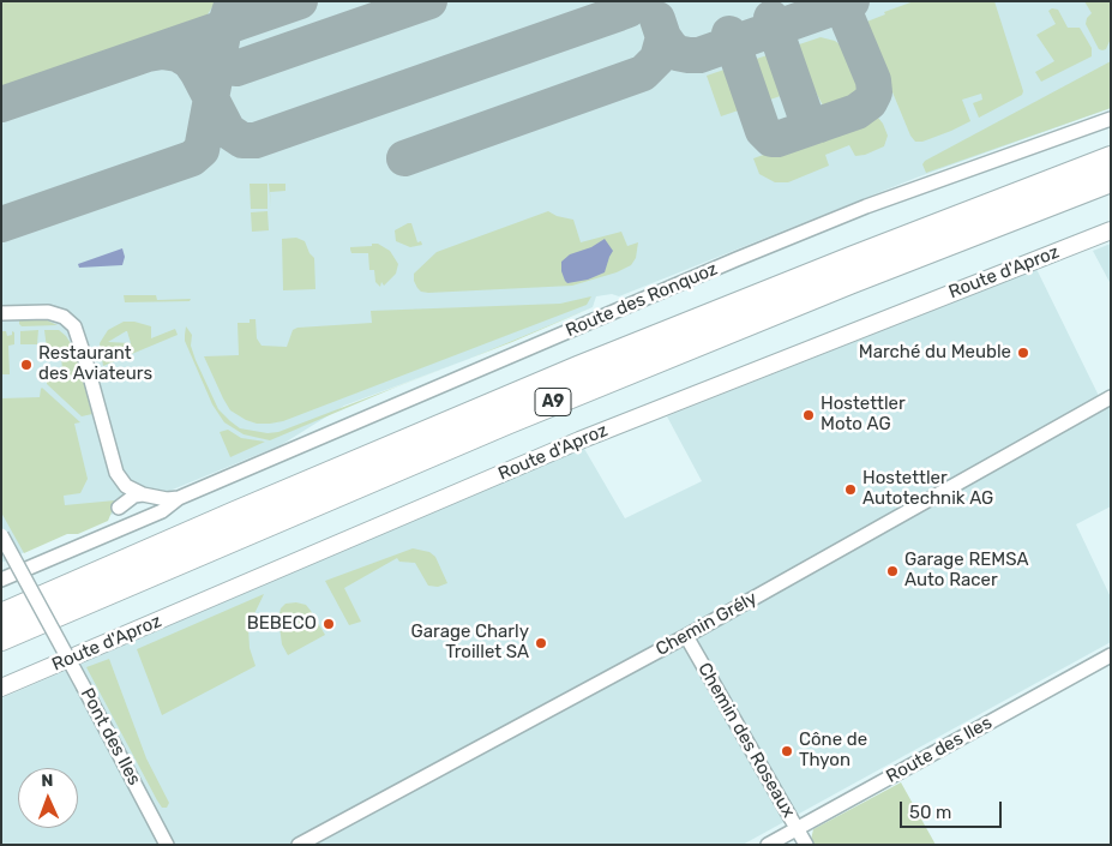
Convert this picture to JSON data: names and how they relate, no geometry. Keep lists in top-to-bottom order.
{
  "streets": {
    "highway": ["A9"],
    "street": [
      "Route d'Aproz",
      "Route des Ronquoz",
      "Chemin Grély",
      "Pont des Iles",
      "Chemin des Roseaux",
      "Route des Iles"
    ]
  },
  "crossings": [
    ["Chemin Grély", "Chemin des Roseaux"],
    ["Chemin des Roseaux", "Route des Iles"]
  ],
  "places": [
    "Marché du Meuble",
    "Restaurant des Aviateurs",
    "Hostettler Moto AG",
    "Hostettler Autotechnik AG",
    "Garage REMSA Auto Racer",
    "BEBECO",
    "Garage Charly Troillet SA",
    "Cône de Thyon"
  ],
  "scale_bar": "50 m",
  "north": "top"
}
